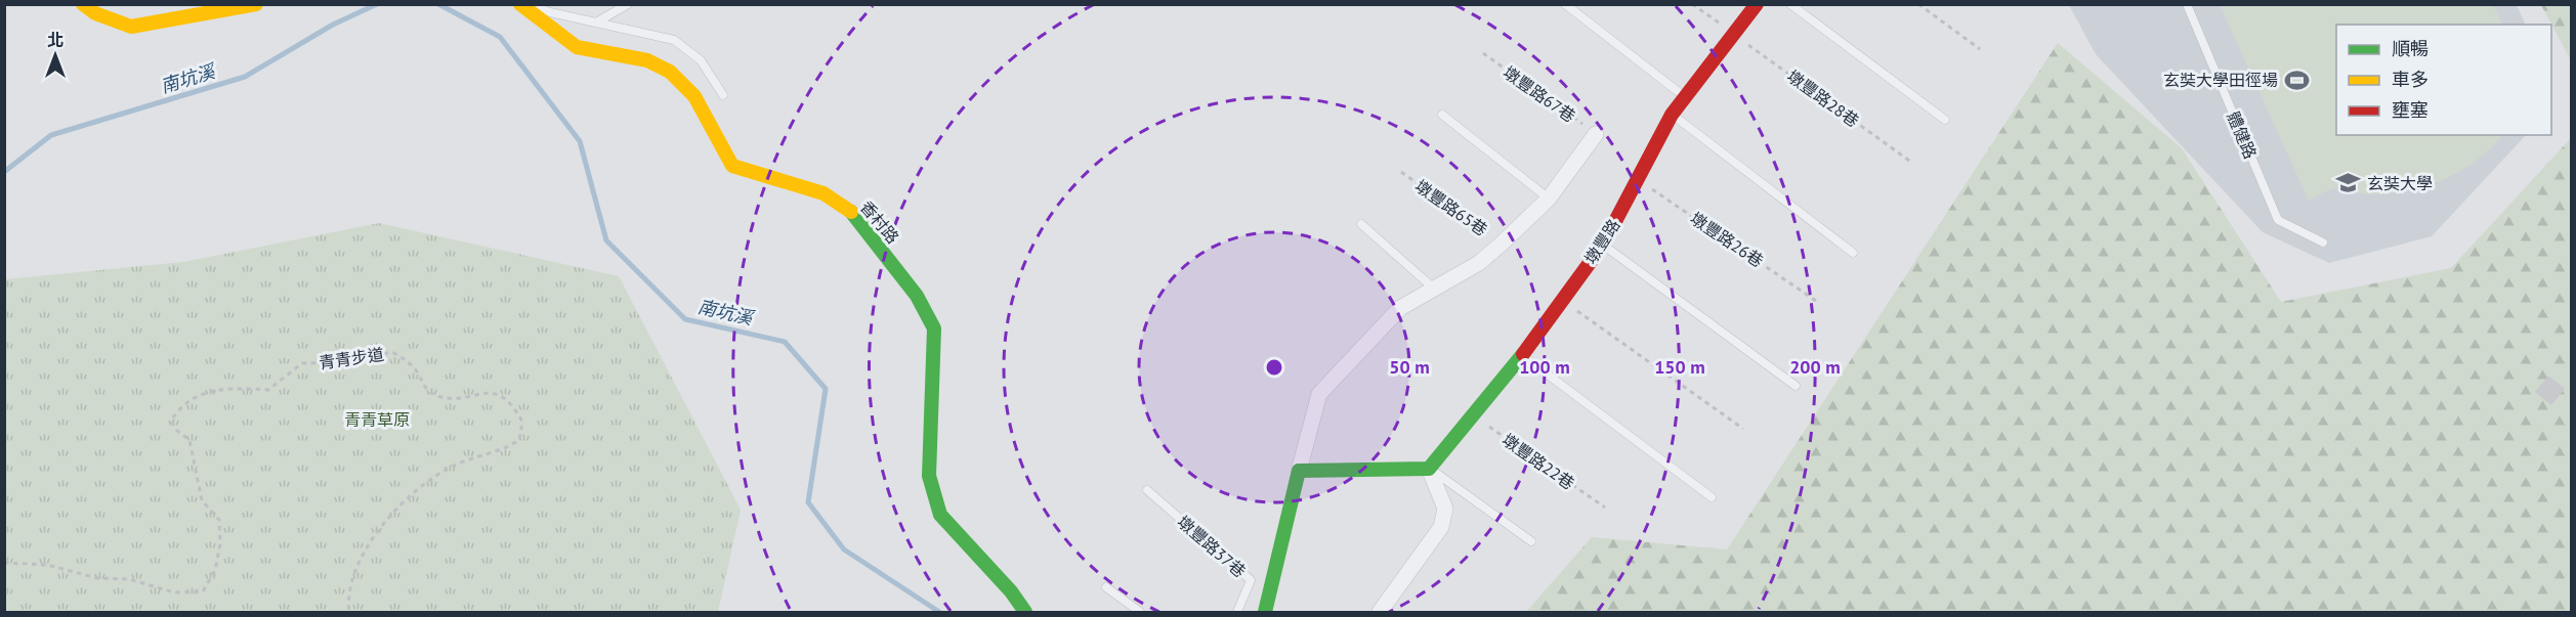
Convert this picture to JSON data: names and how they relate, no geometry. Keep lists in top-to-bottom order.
{
  "streets": {
    "street": ["香村路", "墩豐路"],
    "lane": ["體健路", "墩豐路37巷"],
    "path": [
      "墩豐路67巷",
      "墩豐路28巷",
      "墩豐路65巷",
      "墩豐路26巷",
      "青青步道",
      "墩豐路22巷"
    ]
  },
  "crossings": [
    ["墩豐路28巷", "墩豐路"],
    ["墩豐路26巷", "墩豐路"],
    ["墩豐路", "墩豐路22巷"]
  ],
  "water": ["南坑溪"],
  "parks": ["青青草原"],
  "places": {
    "sports": ["玄奘大學田徑場"],
    "school or university": ["玄奘大學"]
  },
  "legend": ["順暢", "車多", "壅塞"],
  "north": "top",
  "rings": [
    "50 m",
    "100 m",
    "150 m",
    "200 m"
  ]
}
